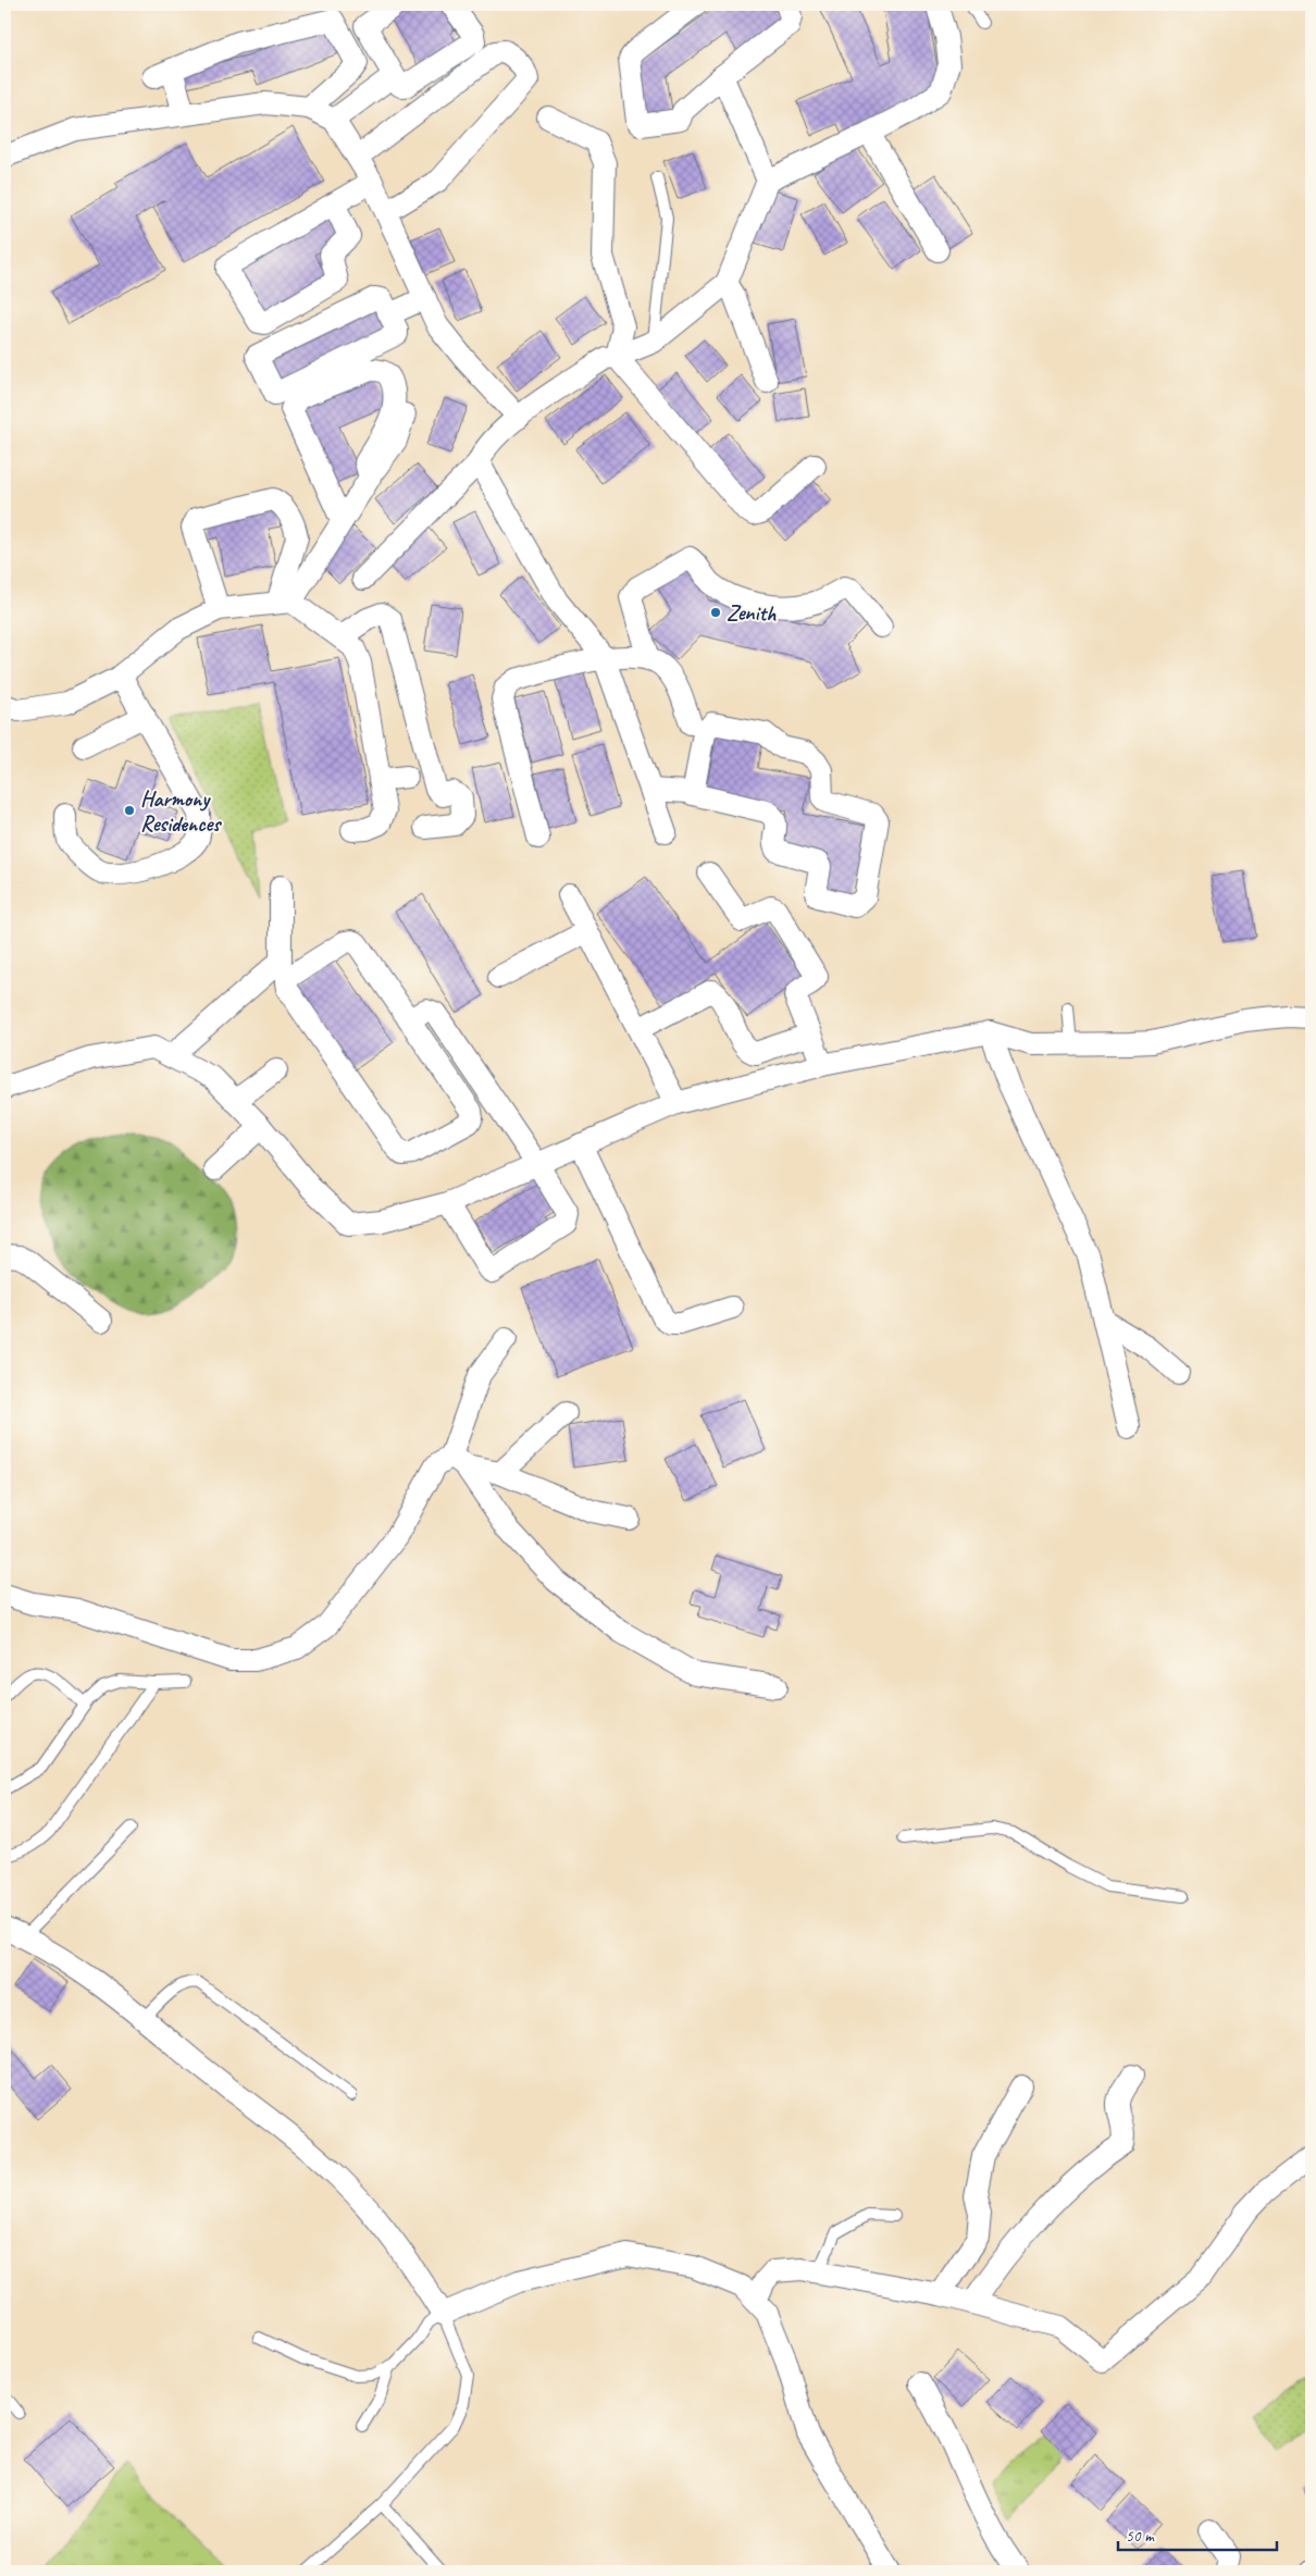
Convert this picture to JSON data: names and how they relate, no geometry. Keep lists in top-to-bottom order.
{
  "places": ["Zenith", "Harmony Residences"],
  "scale_bar": "50 m"
}
